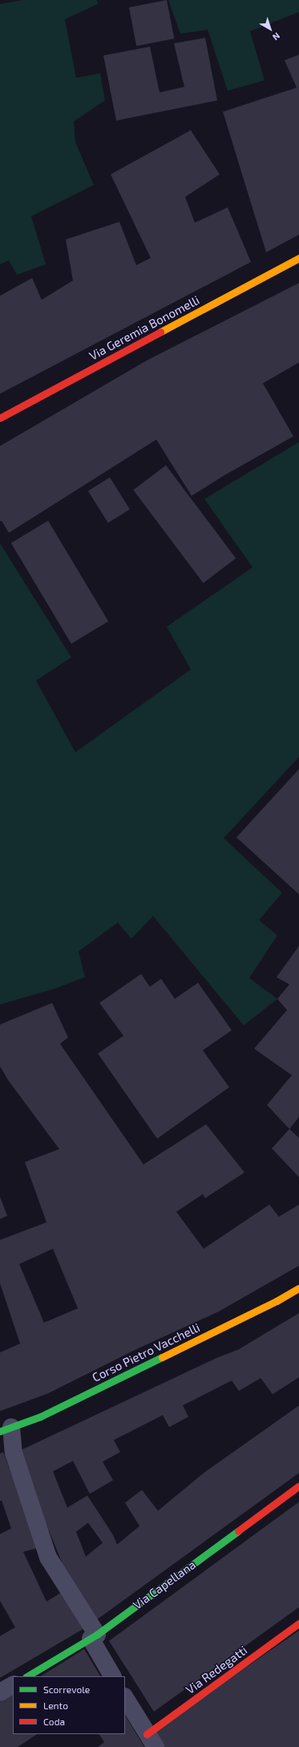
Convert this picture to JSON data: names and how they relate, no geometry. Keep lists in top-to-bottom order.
{
  "streets": {
    "street": [
      "Via Geremia Bonomelli",
      "Corso Pietro Vacchelli",
      "Via Capellana",
      "Via Redegatti"
    ]
  },
  "legend": ["Scorrevole", "Lento", "Coda"],
  "north": "bottom right"
}
